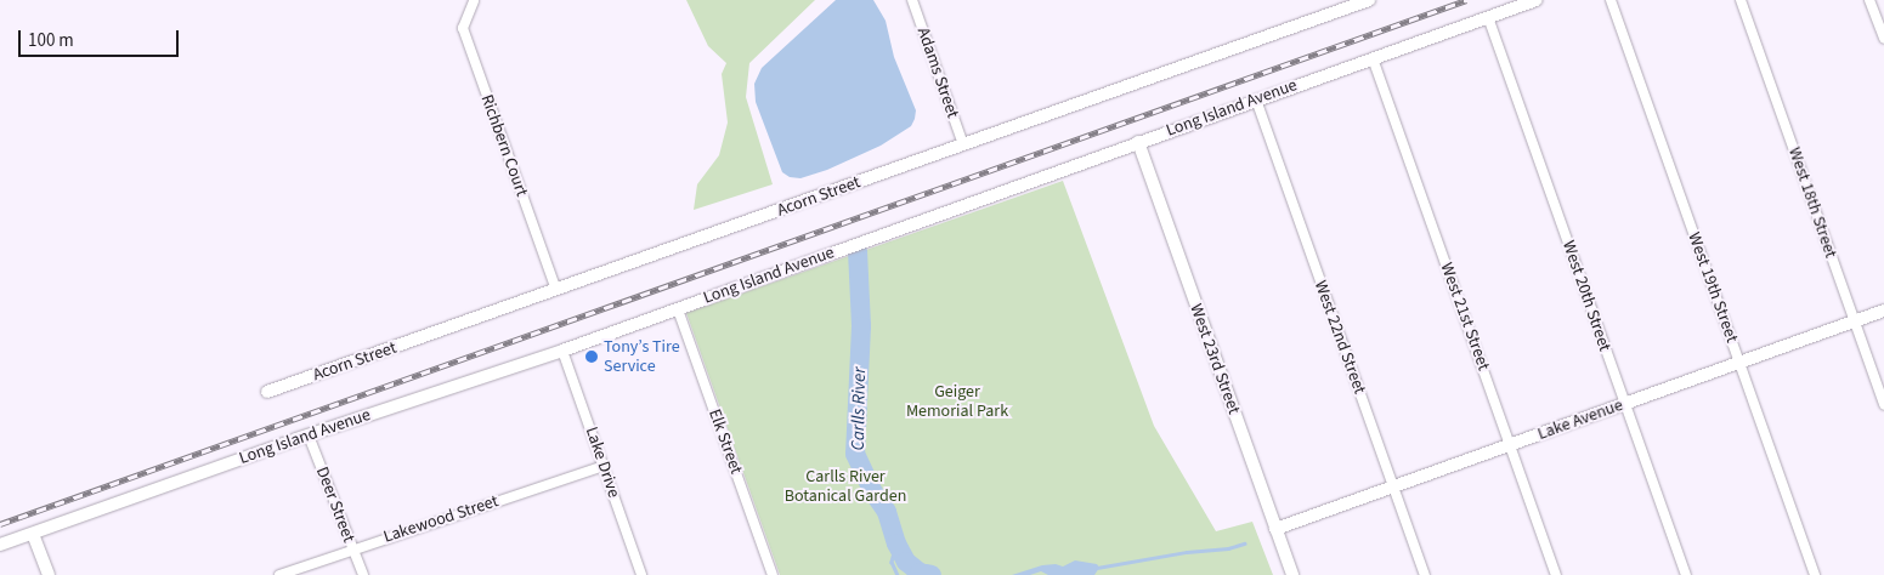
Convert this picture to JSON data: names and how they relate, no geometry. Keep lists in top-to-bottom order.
{
  "streets": {
    "street": [
      "Adams Street",
      "Long Island Avenue",
      "Richbern Court",
      "Acorn Street",
      "West 18th Street",
      "West 19th Street",
      "West 20th Street",
      "West 21st Street",
      "West 22nd Street",
      "West 23rd Street",
      "Lake Avenue",
      "Elk Street",
      "Lake Drive",
      "Deer Street",
      "Lakewood Street"
    ]
  },
  "crossings": [
    ["Adams Street", "Acorn Street"],
    ["Long Island Avenue", "West 20th Street"],
    ["Long Island Avenue", "West 21st Street"],
    ["Long Island Avenue", "West 22nd Street"],
    ["Long Island Avenue", "West 23rd Street"],
    ["Long Island Avenue", "Elk Street"],
    ["Long Island Avenue", "Lake Drive"],
    ["Long Island Avenue", "Deer Street"],
    ["Richbern Court", "Acorn Street"],
    ["West 18th Street", "Lake Avenue"],
    ["West 19th Street", "Lake Avenue"],
    ["West 20th Street", "Lake Avenue"],
    ["West 21st Street", "Lake Avenue"],
    ["West 22nd Street", "Lake Avenue"],
    ["West 23rd Street", "Lake Avenue"],
    ["Lake Drive", "Lakewood Street"],
    ["Deer Street", "Lakewood Street"]
  ],
  "water": ["Carlls River"],
  "parks": ["Geiger Memorial Park", "Carlls River Botanical Garden"],
  "places": ["Tony’s Tire Service"],
  "scale_bar": "100 m"
}
